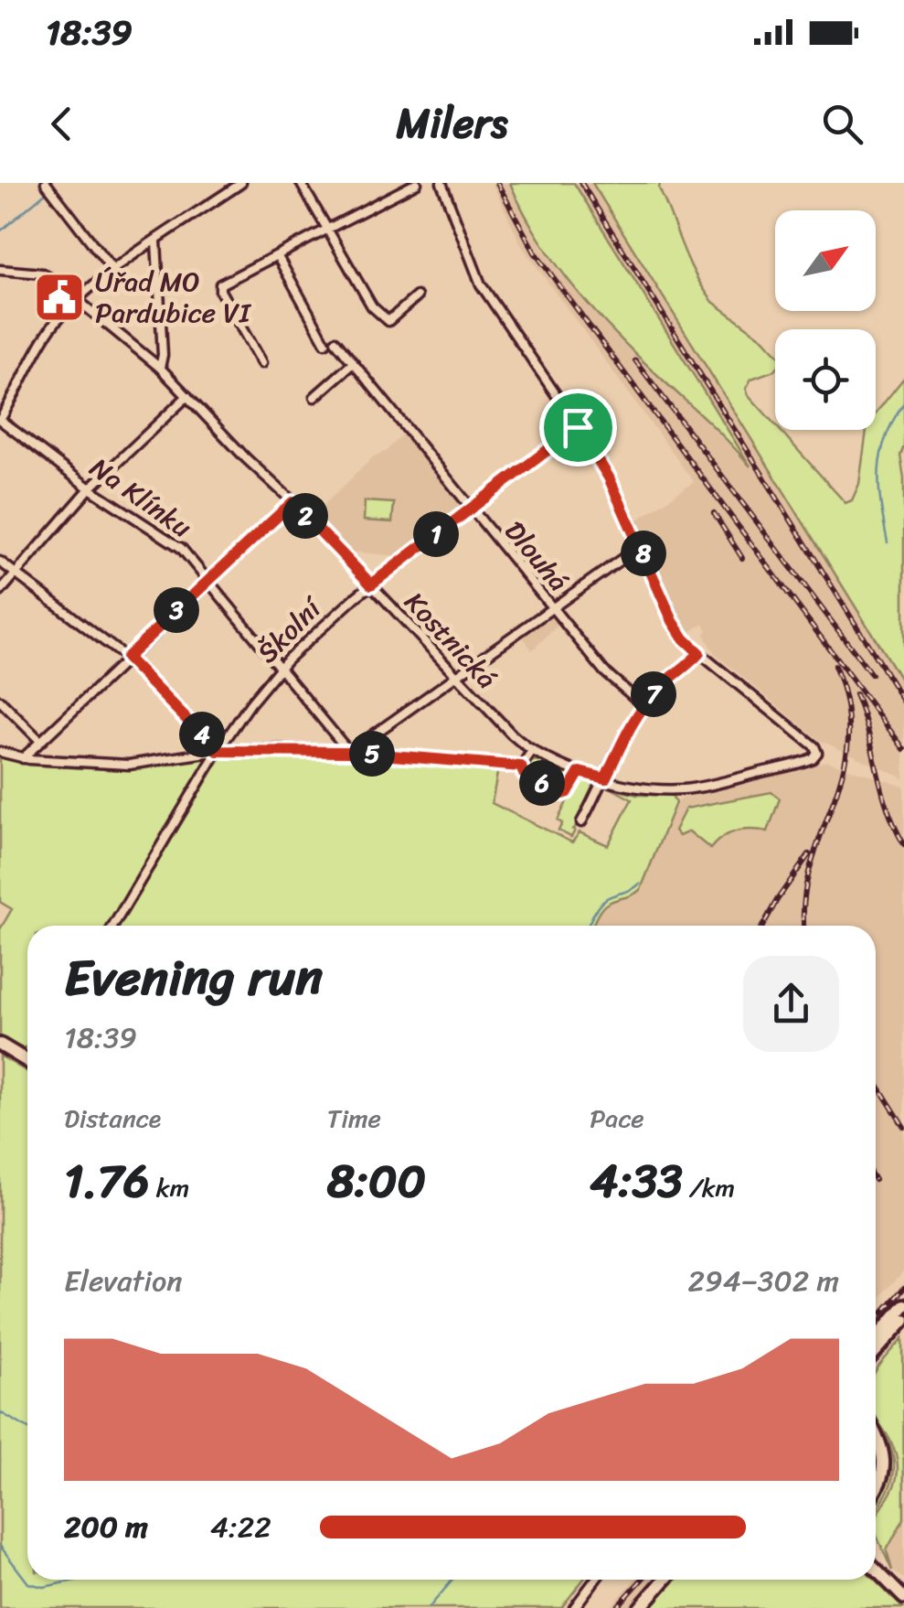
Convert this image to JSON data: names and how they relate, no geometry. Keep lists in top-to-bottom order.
{
  "streets": {
    "street": [
      "Na Klínku",
      "Dlouhá",
      "Školní",
      "Kostnická"
    ]
  },
  "crossings": [
    ["Na Klínku", "Školní"],
    ["Dlouhá", "Školní"],
    ["Školní", "Kostnická"]
  ],
  "places": {
    "public building": ["Úřad MO Pardubice VI"]
  },
  "north": "top right",
  "page": {
    "status": "18:39",
    "header": "Milers",
    "pins": [
      "2",
      "1",
      "8",
      "3",
      "7",
      "4",
      "5",
      "6"
    ],
    "heading": ["Evening run", "18:39"],
    "stats": [
      ["Distance", "1.76 km"],
      ["Time", "8:00"],
      ["Pace", "4:33 /km"]
    ],
    "chart": ["Elevation", "294–302 m"],
    "list": [
      {
        "name": "200 m",
        "note": "4:22"
      }
    ]
  }
}
